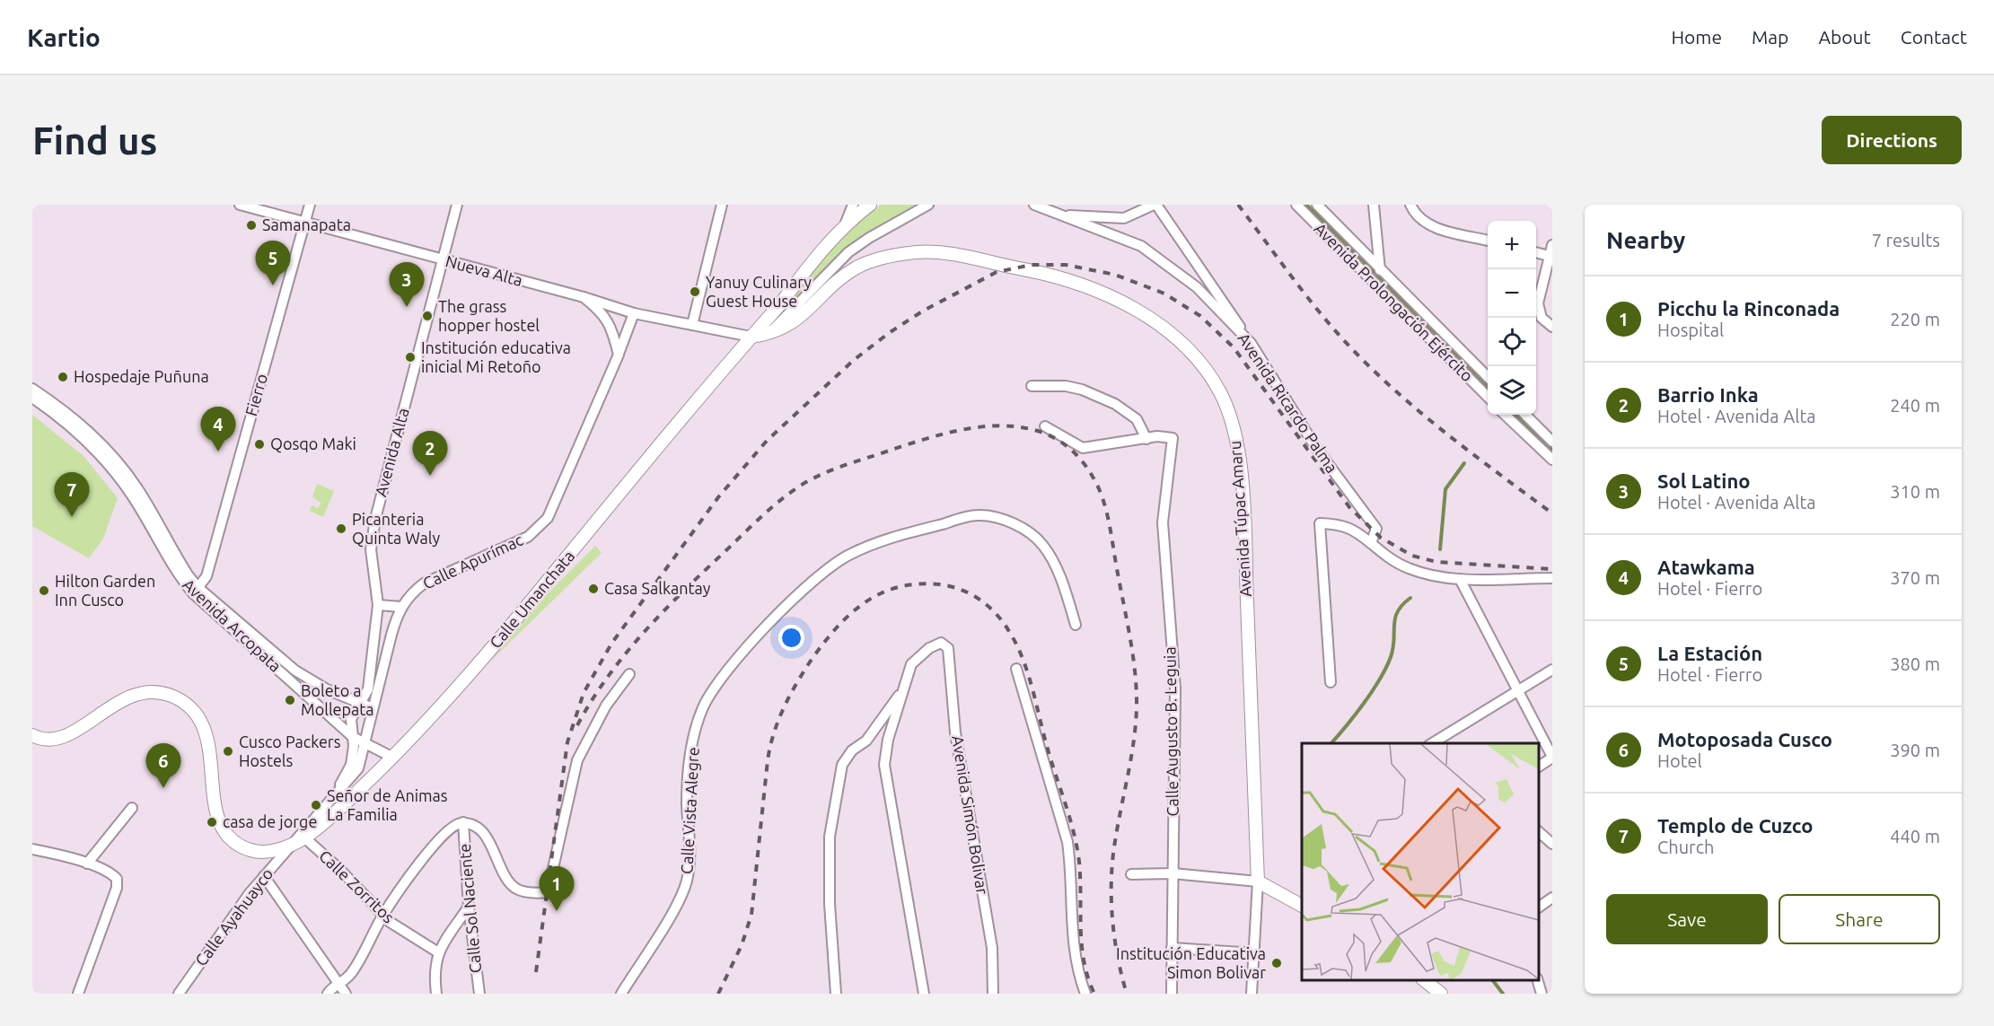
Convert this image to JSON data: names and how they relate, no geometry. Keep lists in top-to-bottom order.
{
  "streets": {
    "main road": ["Avenida Túpac Amaru", "Calle Umanchata"],
    "street": [
      "Nueva Alta",
      "Avenida Prolongación Ejército",
      "Fierro",
      "Avenida Ricardo Palma",
      "Avenida Alta",
      "Calle Apurímac",
      "Avenida Arcopata",
      "Calle Augusto B. Leguia",
      "Calle Vista Alegre",
      "Avenida Simón Bolivar",
      "Calle Zorritos",
      "Calle Sol Naciente",
      "Calle Ayahuayco"
    ]
  },
  "crossings": [
    ["Nueva Alta", "Fierro"],
    ["Nueva Alta", "Avenida Alta"],
    ["Nueva Alta", "Avenida Túpac Amaru"],
    ["Nueva Alta", "Calle Apurímac"],
    ["Nueva Alta", "Calle Umanchata"],
    ["Fierro", "Avenida Arcopata"],
    ["Avenida Alta", "Calle Apurímac"],
    ["Avenida Alta", "Avenida Arcopata"],
    ["Avenida Túpac Amaru", "Calle Umanchata"],
    ["Calle Apurímac", "Calle Umanchata"],
    ["Calle Apurímac", "Avenida Arcopata"],
    ["Calle Apurímac", "Calle Zorritos"],
    ["Calle Apurímac", "Calle Ayahuayco"],
    ["Calle Umanchata", "Avenida Arcopata"],
    ["Calle Umanchata", "Calle Zorritos"],
    ["Calle Umanchata", "Calle Ayahuayco"],
    ["Calle Zorritos", "Calle Ayahuayco"]
  ],
  "places": [
    "Samanapata",
    "Yanuy Culinary Guest House",
    "The grass hopper hostel",
    "Institución educativa inicial Mi Retoño",
    "Hospedaje Puñuna",
    "Qosqo Maki",
    "Picanteria Quinta Waly",
    "Casa Salkantay",
    "Hilton Garden Inn Cusco",
    "Boleto a Mollepata",
    "Cusco Packers Hostels",
    "Señor de Animas La Familia",
    "casa de jorge",
    "Institución Educativa Simon Bolivar"
  ],
  "page": {
    "header": "Kartio",
    "nav": [
      "Home",
      "Map",
      "About",
      "Contact"
    ],
    "buttons": [
      "Directions",
      ["Save", "Share"]
    ],
    "title": "Find us",
    "heading": ["Nearby", "7 results"],
    "map_buttons": ["+", "−"],
    "pins": [
      "5",
      "3",
      "4",
      "2",
      "7",
      "6",
      "1"
    ],
    "list": [
      {
        "mark": "1",
        "name": "Picchu la Rinconada",
        "note": "Hospital",
        "value": "220 m"
      },
      {
        "mark": "2",
        "name": "Barrio Inka",
        "note": "Hotel · Avenida Alta",
        "value": "240 m"
      },
      {
        "mark": "3",
        "name": "Sol Latino",
        "note": "Hotel · Avenida Alta",
        "value": "310 m"
      },
      {
        "mark": "4",
        "name": "Atawkama",
        "note": "Hotel · Fierro",
        "value": "370 m"
      },
      {
        "mark": "5",
        "name": "La Estación",
        "note": "Hotel · Fierro",
        "value": "380 m"
      },
      {
        "mark": "6",
        "name": "Motoposada Cusco",
        "note": "Hotel",
        "value": "390 m"
      },
      {
        "mark": "7",
        "name": "Templo de Cuzco",
        "note": "Church",
        "value": "440 m"
      }
    ]
  }
}
